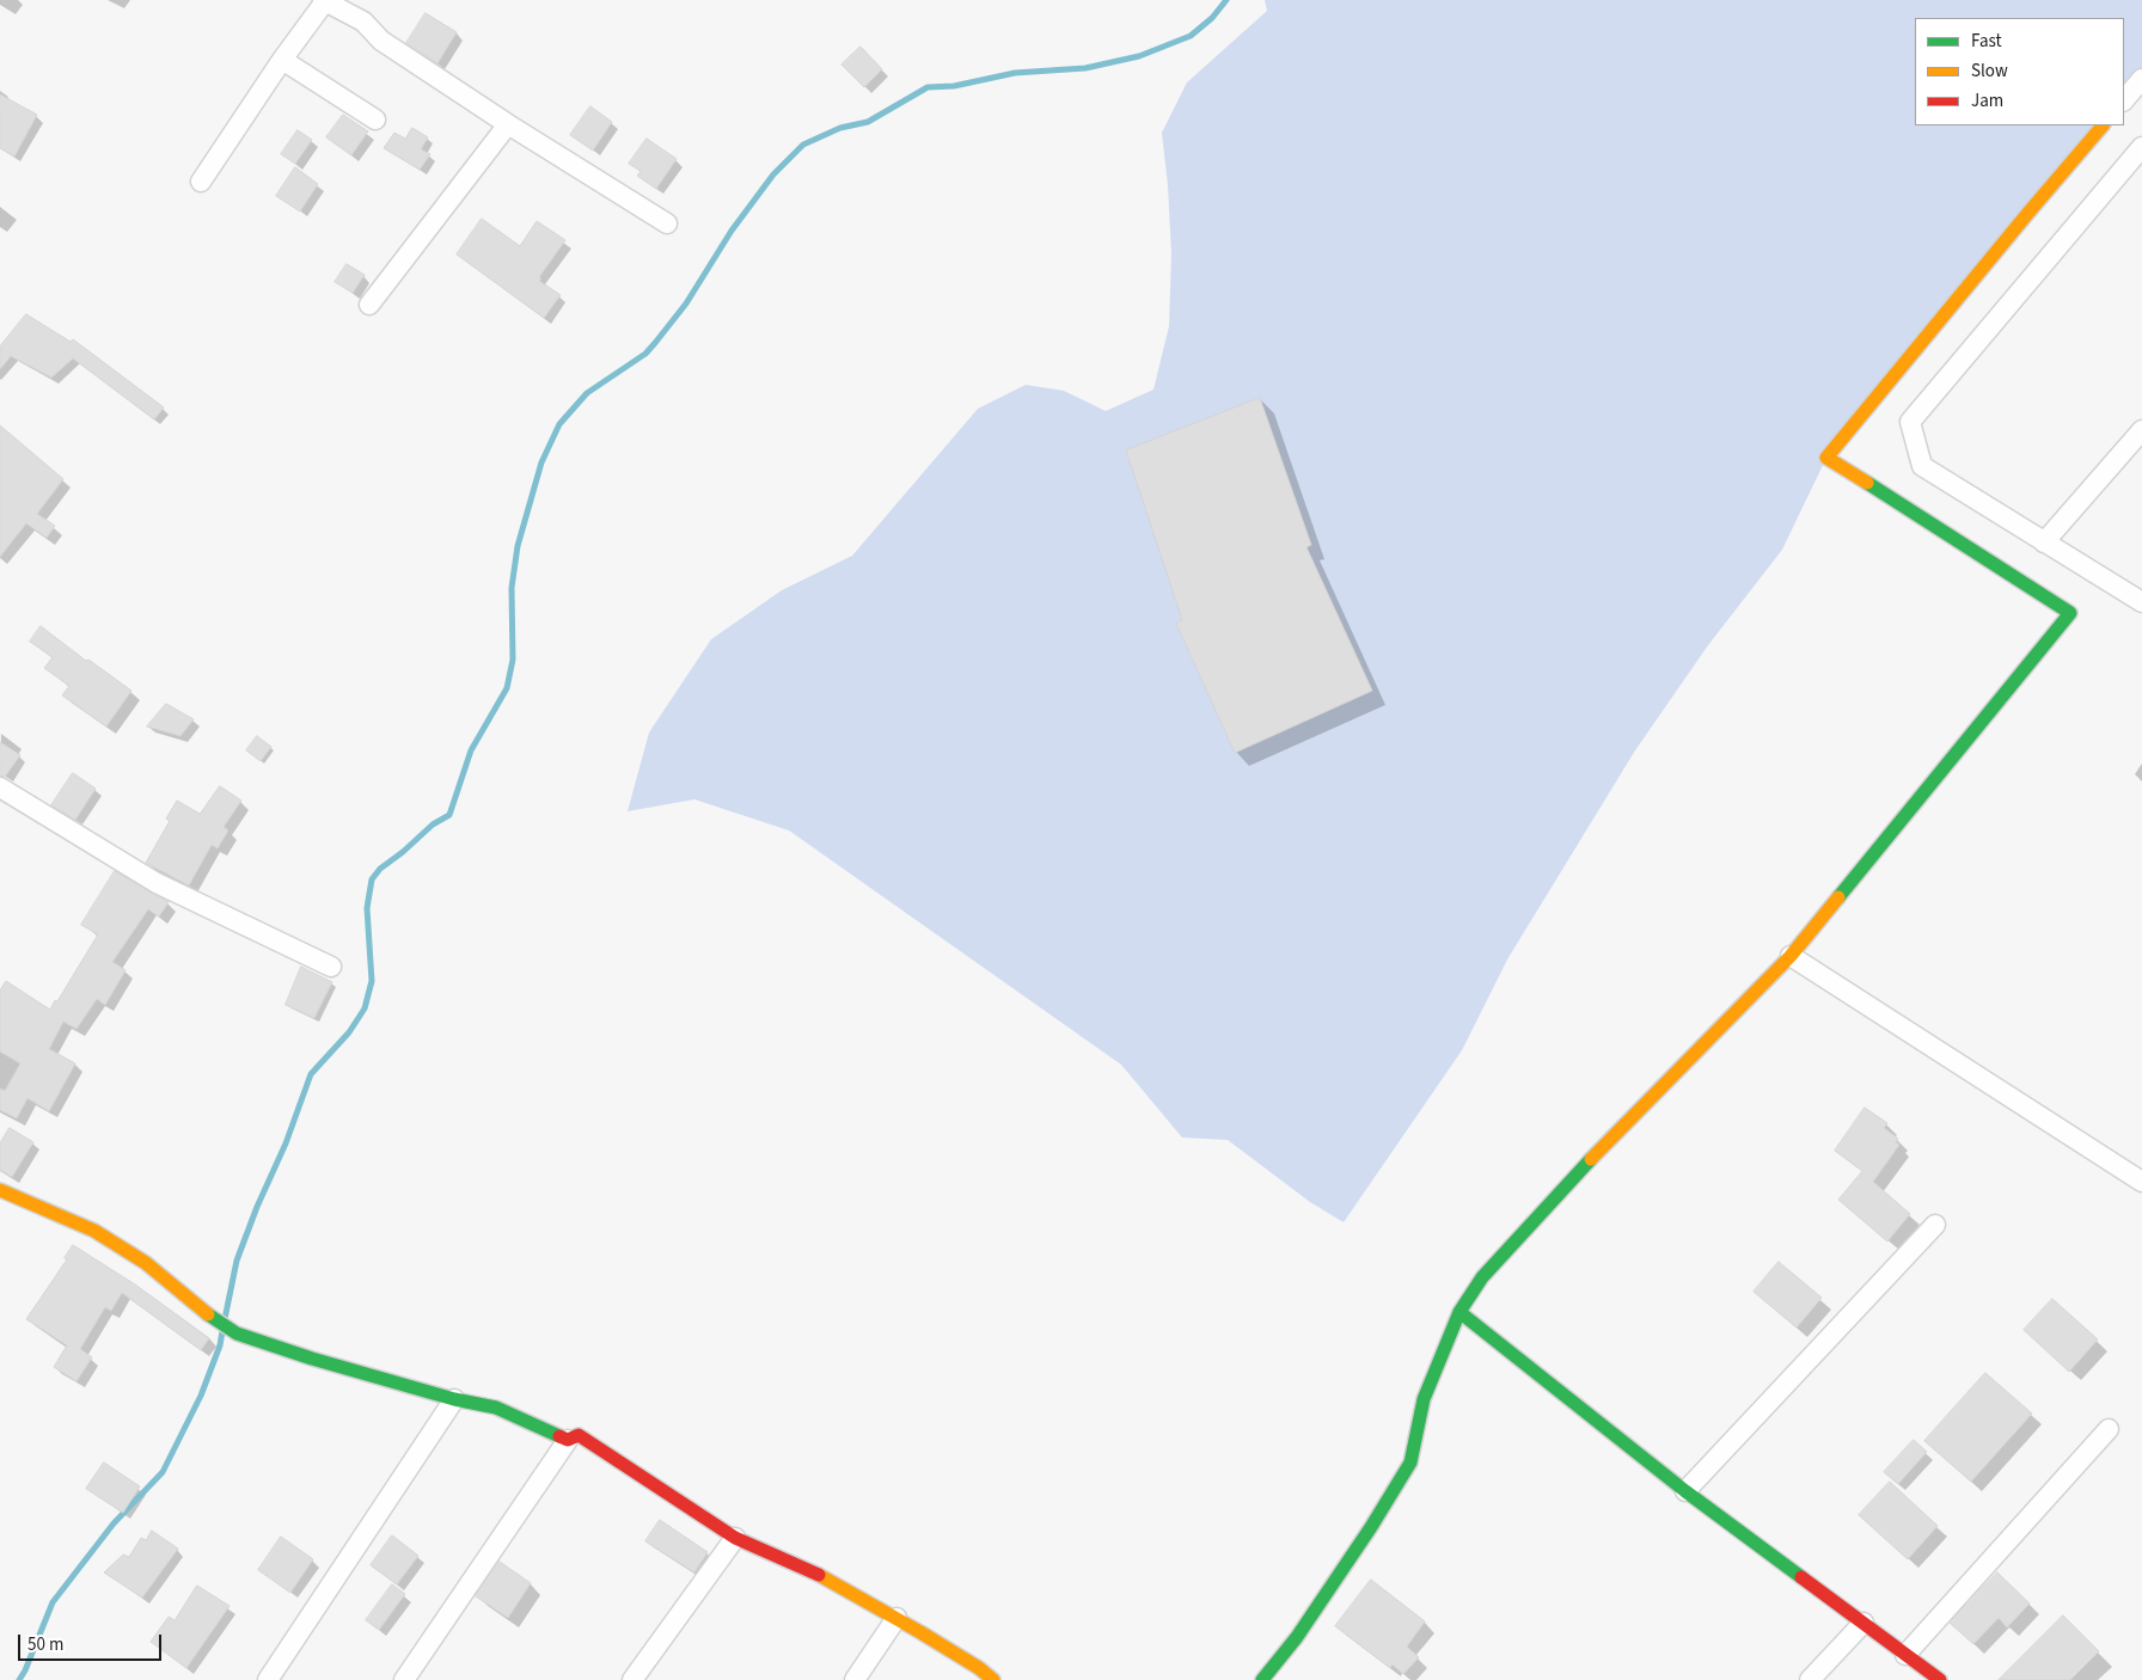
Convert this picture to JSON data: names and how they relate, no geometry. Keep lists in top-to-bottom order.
{
  "legend": ["Fast", "Slow", "Jam"],
  "scale_bar": "50 m"
}
